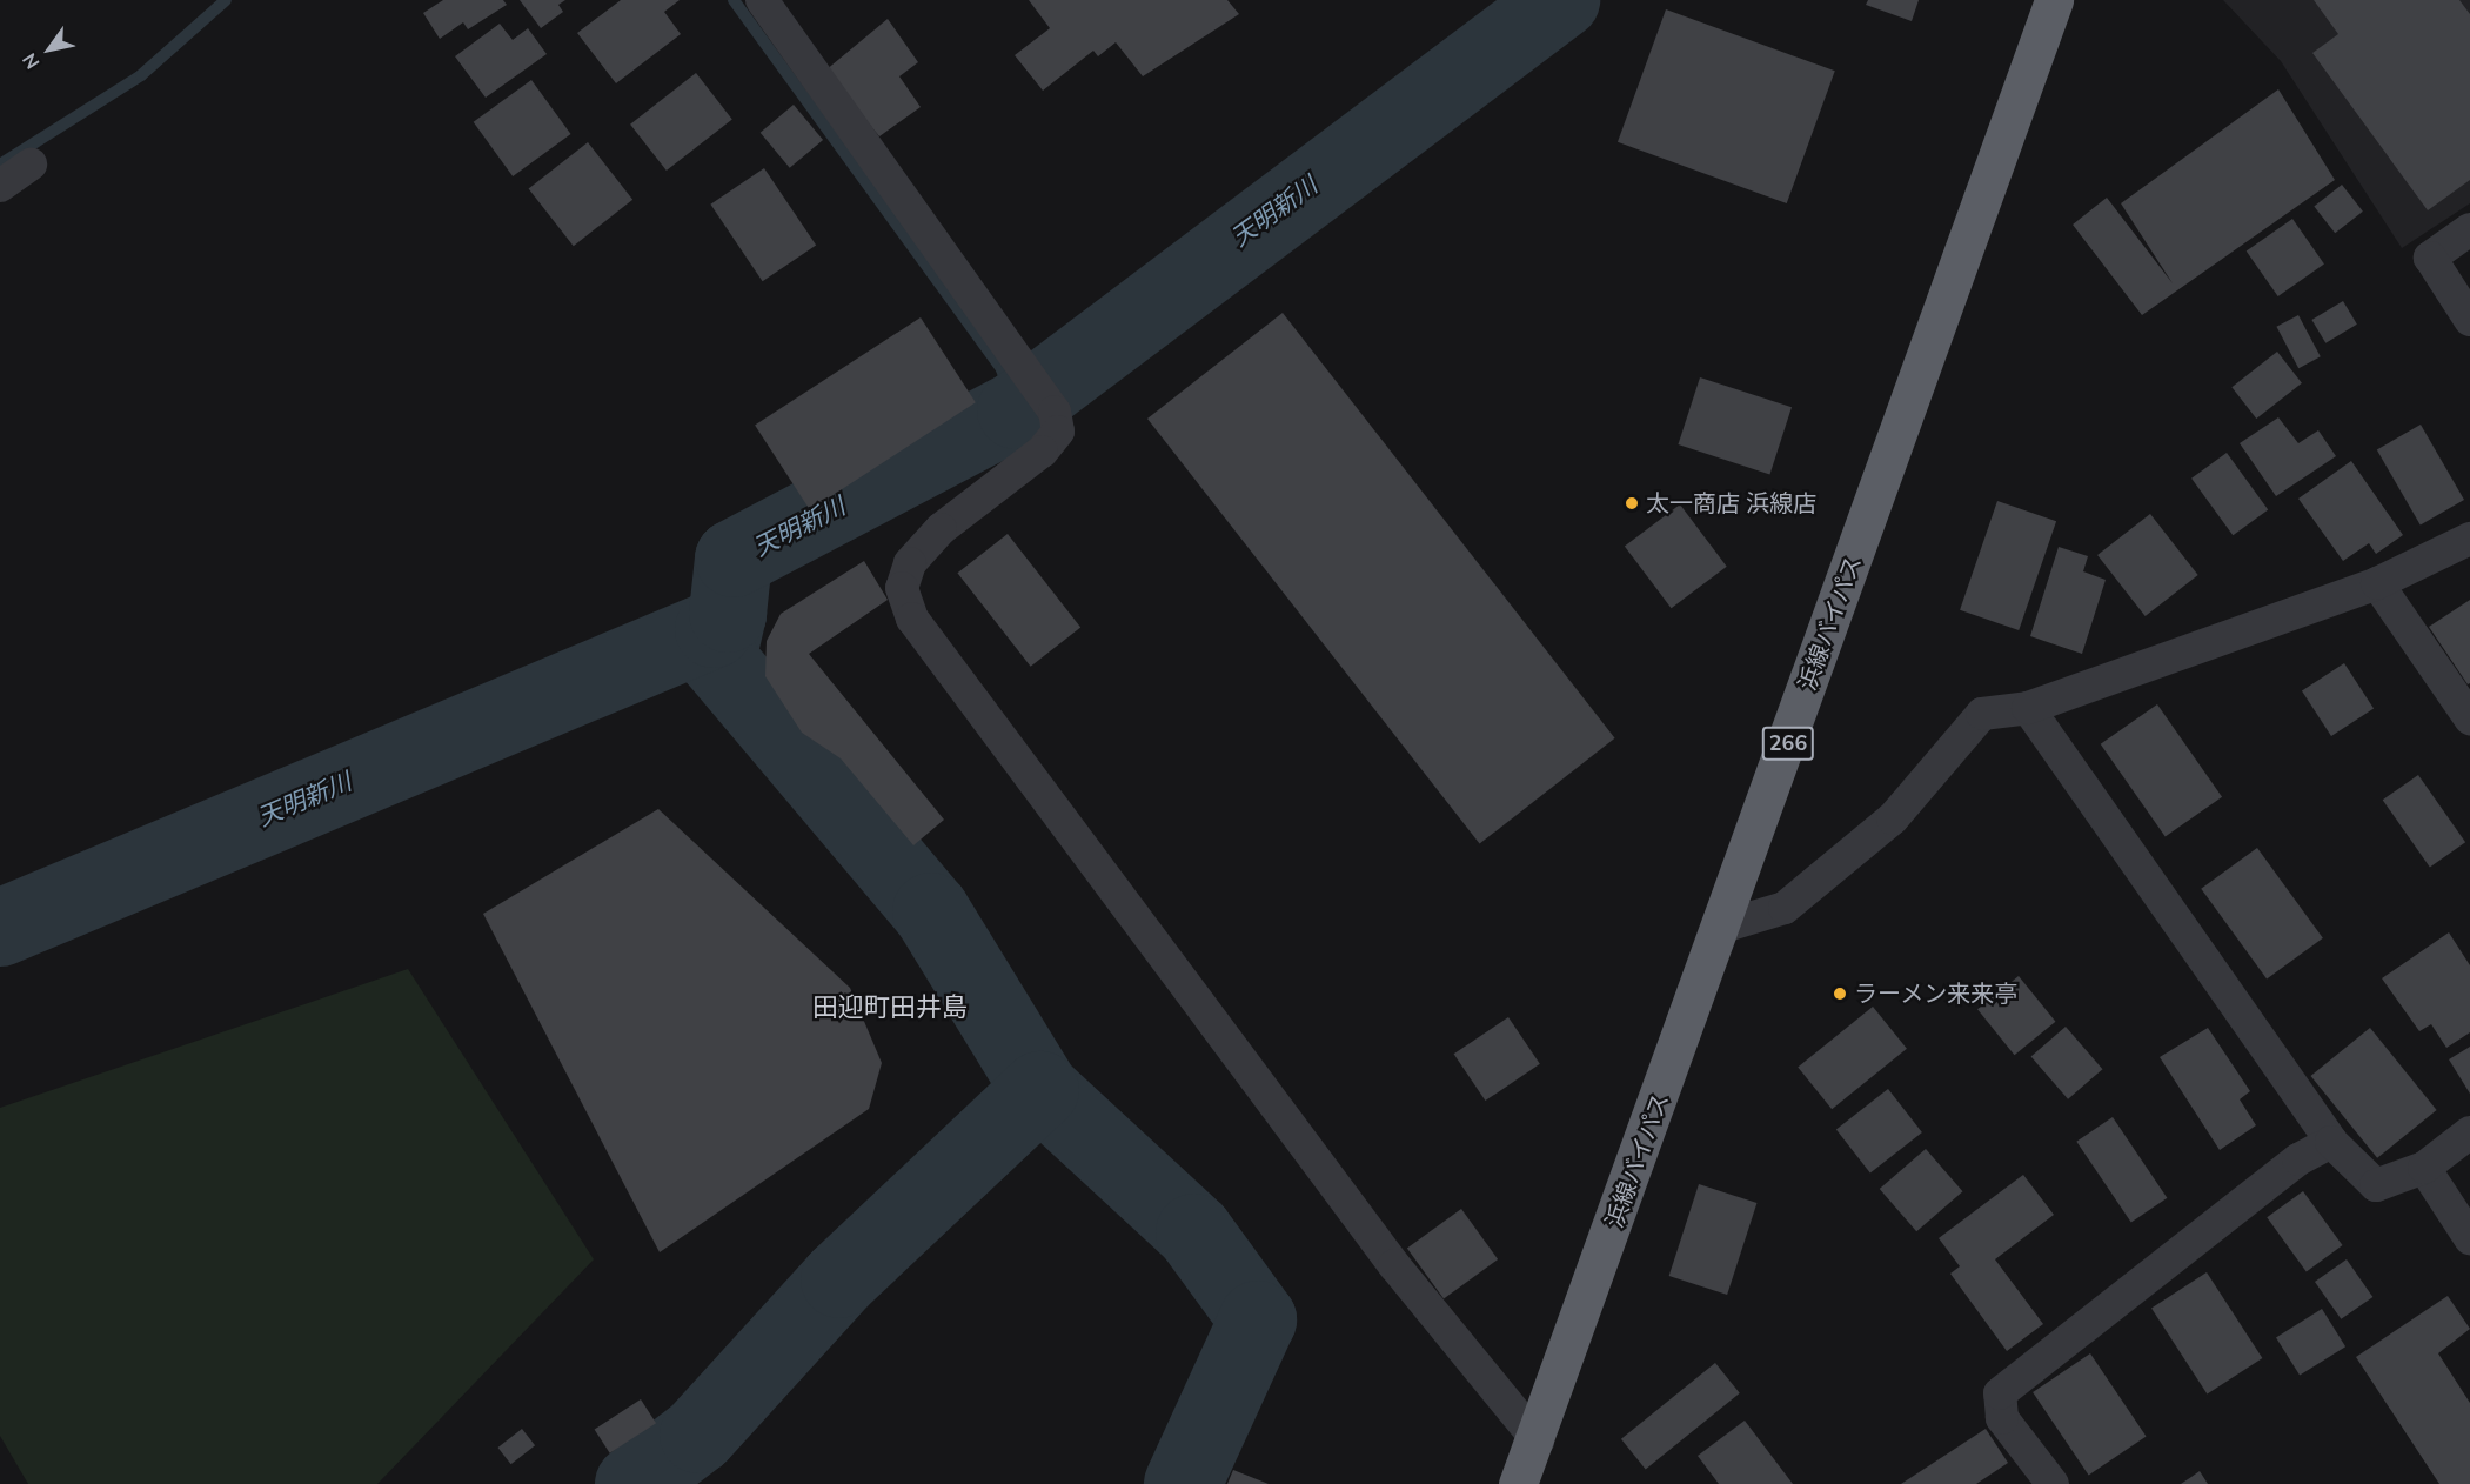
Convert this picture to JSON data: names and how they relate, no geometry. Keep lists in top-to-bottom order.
{
  "streets": {
    "highway": ["浜線バイパス", "266"]
  },
  "districts": ["田迎町田井島"],
  "water": ["天明新川"],
  "places": ["太一商店 浜線店", "ラーメン来来亭"],
  "north": "bottom left"
}
